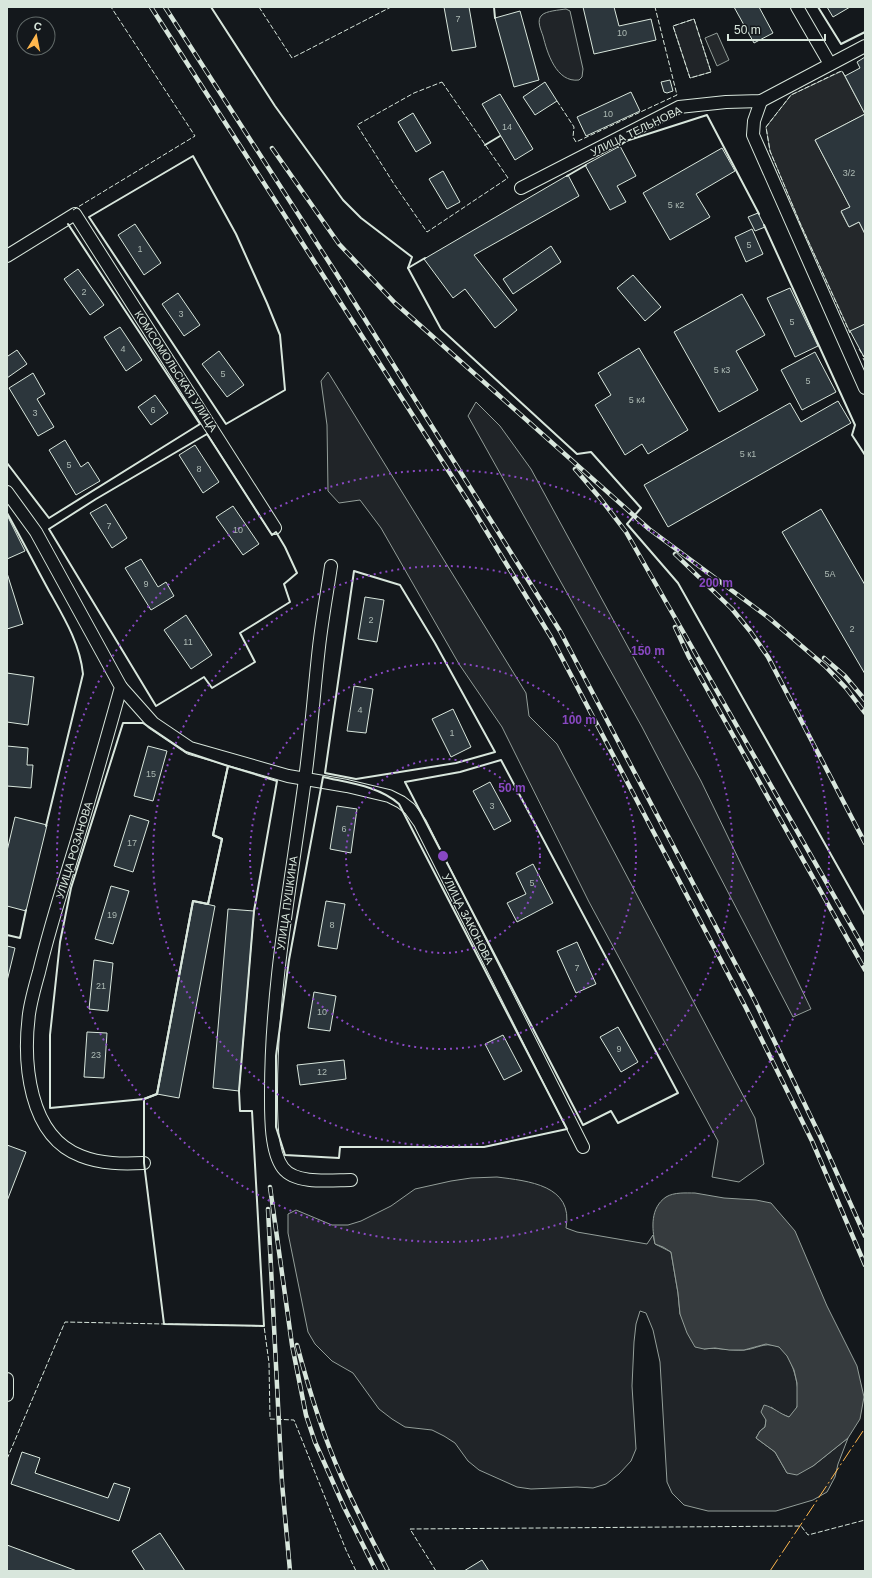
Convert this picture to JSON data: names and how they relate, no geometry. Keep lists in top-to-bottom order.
{
  "streets": {
    "street": [
      "УЛИЦА ТЕЛЬНОВА",
      "КОМСОМОЛЬСКАЯ УЛИЦА",
      "УЛИЦА РОЗАНОВА",
      "УЛИЦА ПУШКИНА",
      "УЛИЦА ЗАКОНОВА"
    ]
  },
  "crossings": [
    ["УЛИЦА РОЗАНОВА", "УЛИЦА ЗАКОНОВА"],
    ["УЛИЦА ПУШКИНА", "УЛИЦА ЗАКОНОВА"]
  ],
  "house_numbers": [
    "7",
    "10",
    "10",
    "14",
    "3/2",
    "5 к2",
    "5",
    "1",
    "2",
    "3",
    "5",
    "4",
    "5 к3",
    "5",
    "5",
    "5 к4",
    "6",
    "3",
    "5 к1",
    "5",
    "8",
    "7",
    "10",
    "5А",
    "9",
    "2",
    "2",
    "11",
    "4",
    "1",
    "15",
    "3",
    "6",
    "17",
    "5",
    "19",
    "8",
    "7",
    "21",
    "10",
    "9",
    "23",
    "12"
  ],
  "scale_bar": "50 m",
  "north": "top",
  "rings": [
    "200 m",
    "150 m",
    "100 m",
    "50 m"
  ]
}
